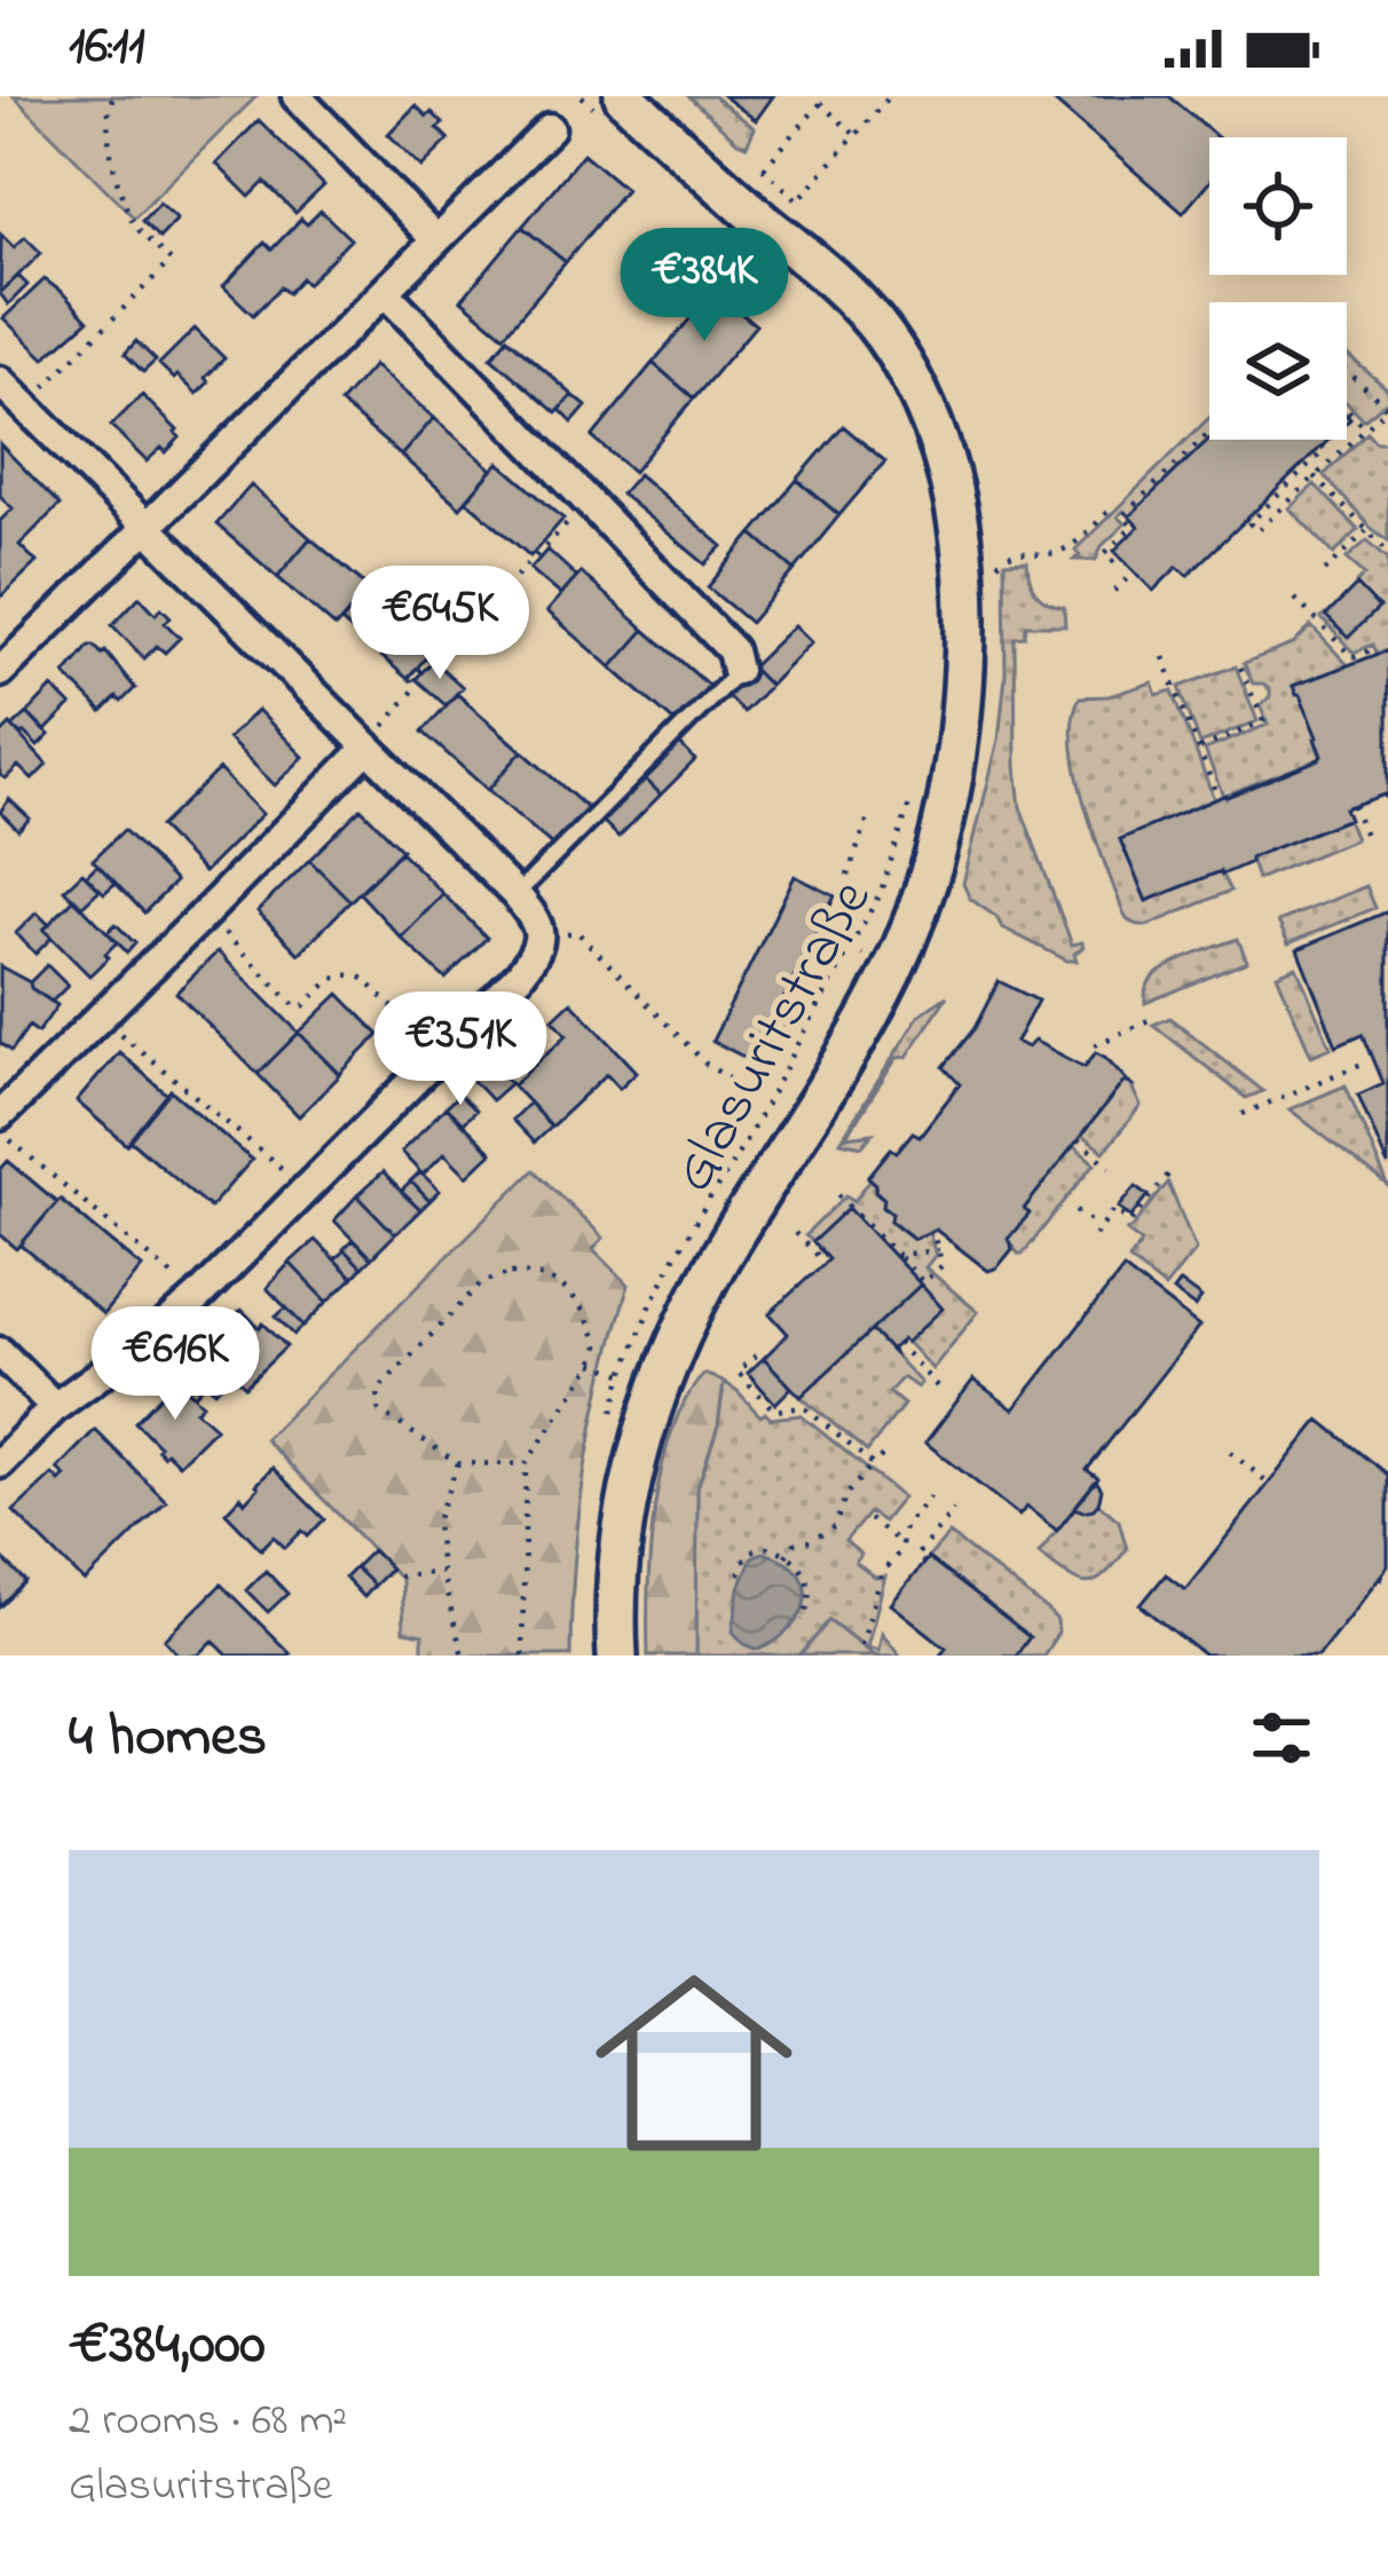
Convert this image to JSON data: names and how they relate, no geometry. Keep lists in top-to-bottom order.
{
  "streets": {
    "main road": ["Glasuritstraße"]
  },
  "page": {
    "status": "16:11",
    "price": [
      "€384K",
      "€645K",
      "€351K",
      "€616K"
    ],
    "heading": "4 homes",
    "list": [
      {
        "name": "€384,000",
        "note": "2 rooms · 68 m² · Glasuritstraße"
      }
    ]
  }
}
